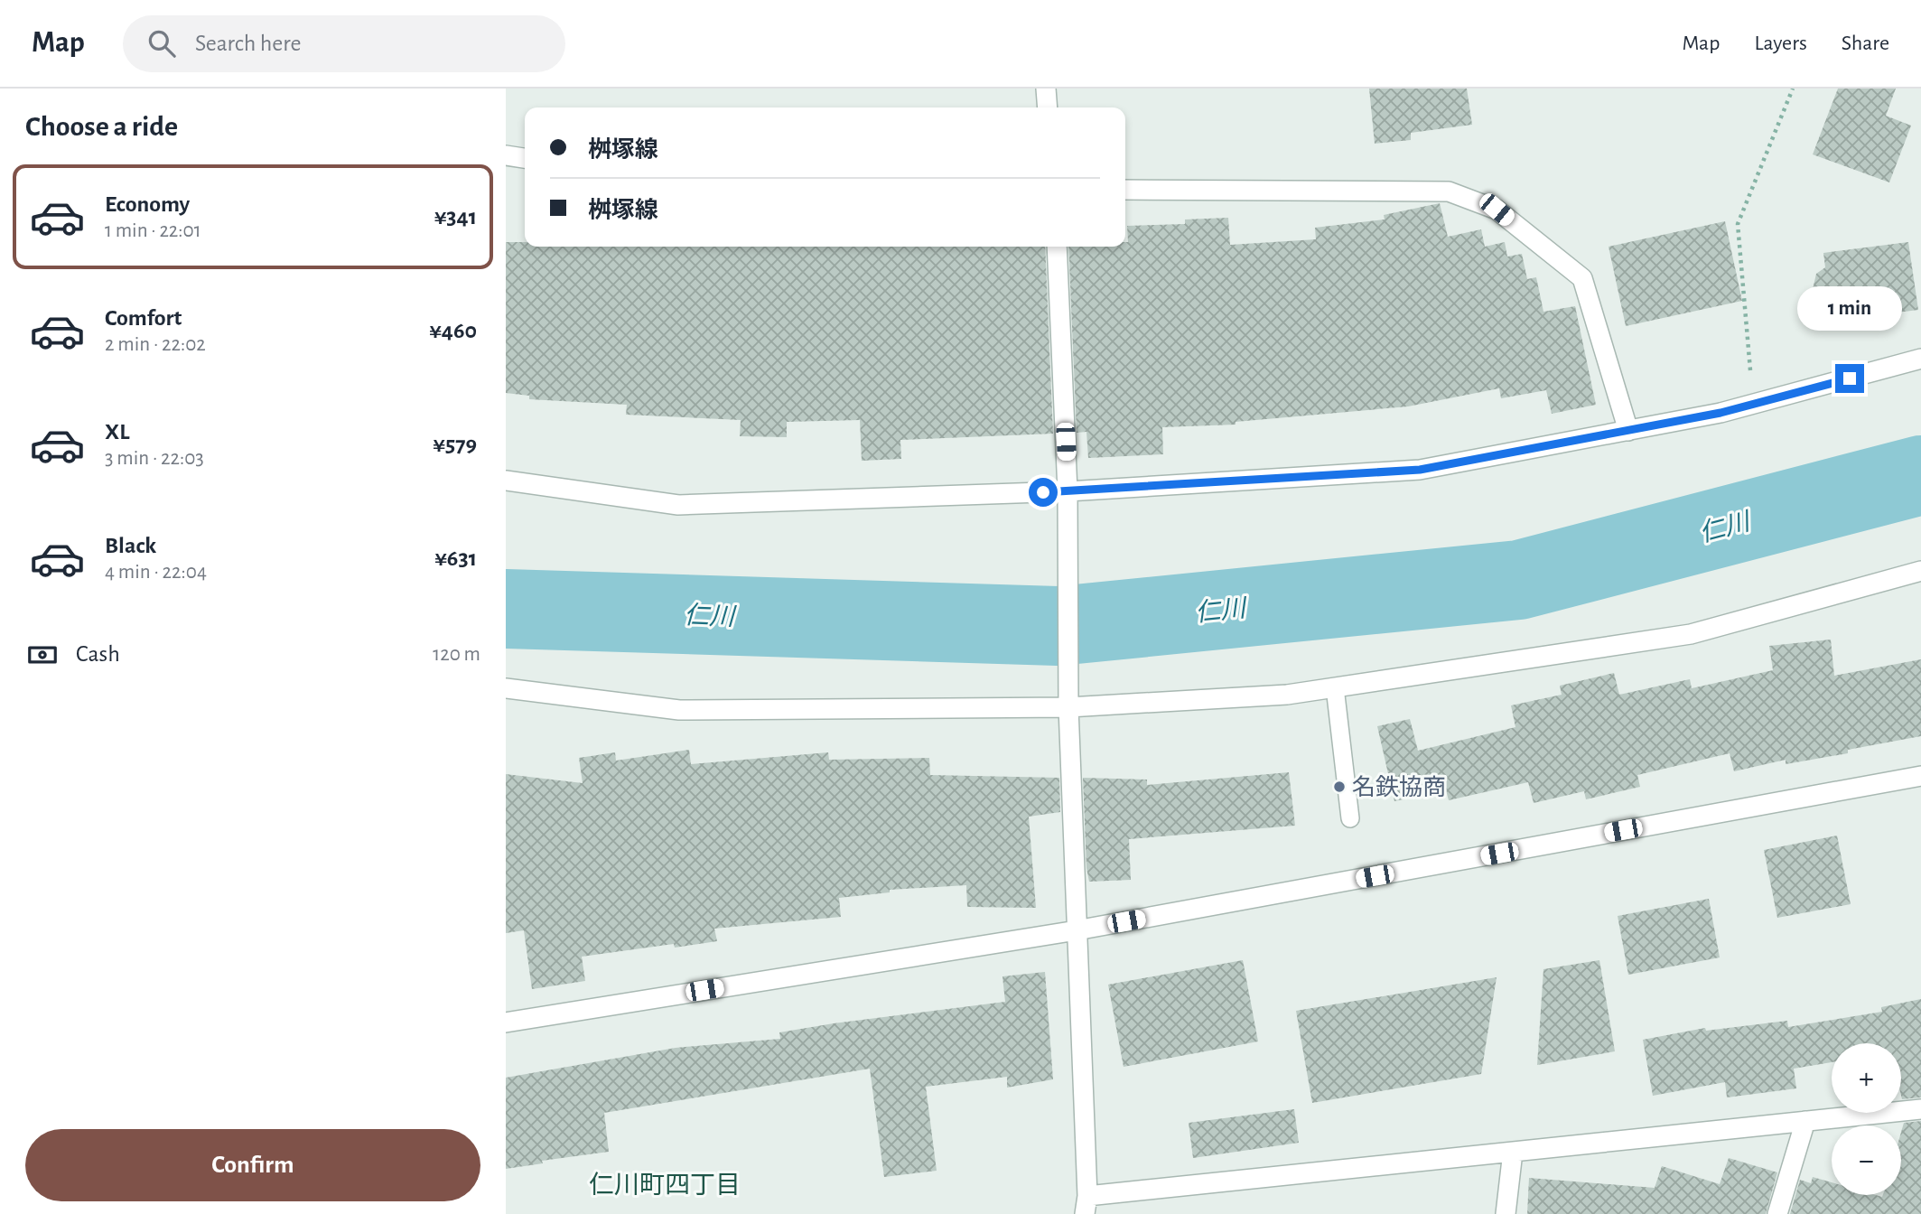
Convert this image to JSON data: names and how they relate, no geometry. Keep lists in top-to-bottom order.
{
  "districts": ["仁川町四丁目"],
  "water": ["仁川"],
  "places": ["名鉄協商"],
  "page": {
    "header": "Map",
    "search": "Search here",
    "nav": ["Map", "Layers", "Share"],
    "heading": "Choose a ride",
    "banner": ["桝塚線", "桝塚線"],
    "list": [
      {
        "name": "Economy",
        "note": "1 min · 22:01",
        "value": "¥341"
      },
      {
        "name": "Comfort",
        "note": "2 min · 22:02",
        "value": "¥460"
      },
      {
        "name": "XL",
        "note": "3 min · 22:03",
        "value": "¥579"
      },
      {
        "name": "Black",
        "note": "4 min · 22:04",
        "value": "¥631"
      }
    ],
    "bubble": "1 min",
    "pay": ["Cash", "120 m"],
    "map_buttons": ["+", "−"],
    "buttons": "Confirm"
  }
}
